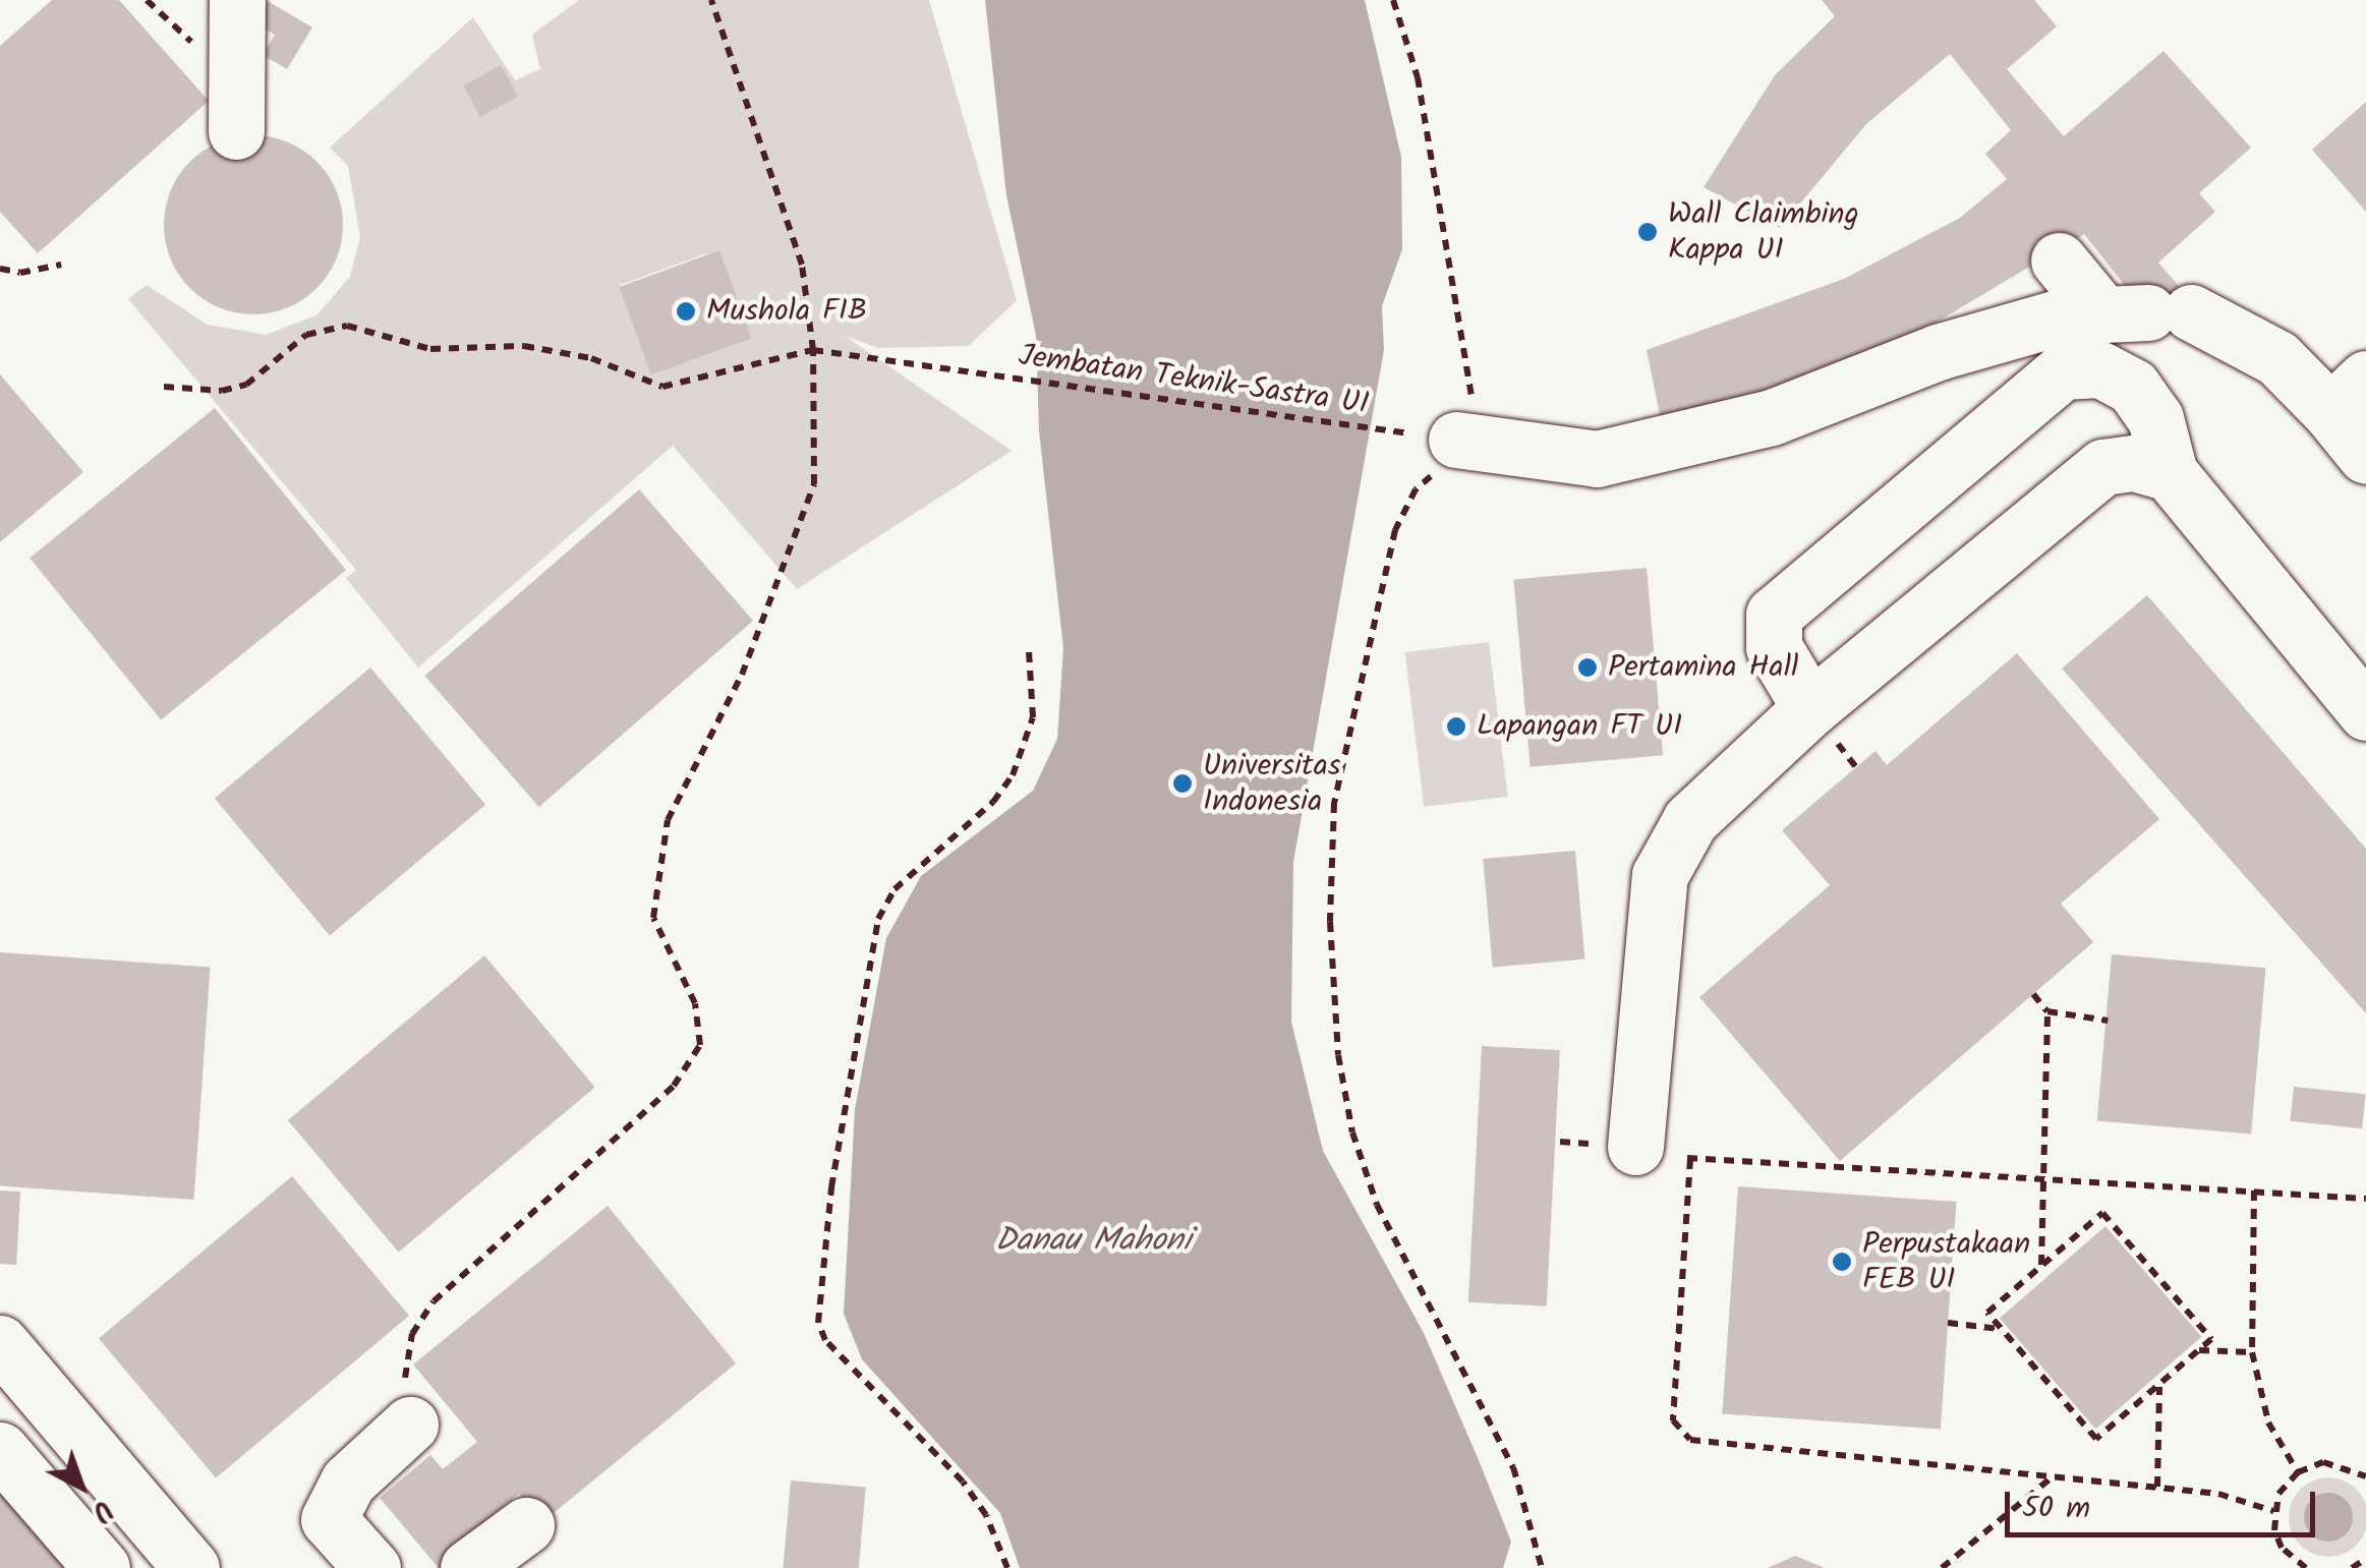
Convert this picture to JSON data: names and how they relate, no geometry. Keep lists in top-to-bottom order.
{
  "streets": {
    "path": ["Jembatan Teknik-Sastra UI"]
  },
  "water": ["Danau Mahoni"],
  "places": [
    "Wall Claimbing Kappa UI",
    "Mushola FIB",
    "Pertamina Hall",
    "Lapangan FT UI",
    "Universitas Indonesia",
    "Perpustakaan FEB UI"
  ],
  "scale_bar": "50 m",
  "north": "bottom right"
}
